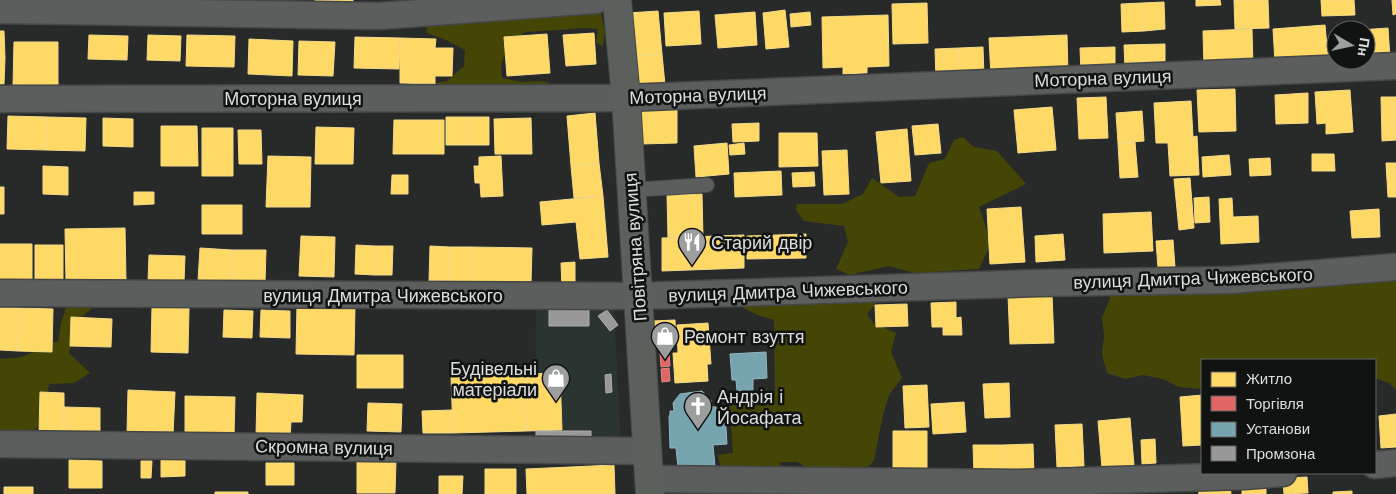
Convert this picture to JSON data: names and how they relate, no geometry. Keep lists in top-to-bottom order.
{
  "streets": {
    "street": [
      "Моторна вулиця",
      "Повітряна вулиця",
      "вулиця Дмитра Чижевського",
      "Скромна вулиця"
    ]
  },
  "crossings": [
    ["Моторна вулиця", "Повітряна вулиця"],
    ["Повітряна вулиця", "вулиця Дмитра Чижевського"],
    ["Повітряна вулиця", "Скромна вулиця"]
  ],
  "places": {
    "restaurant": ["Старий двір"],
    "shop": ["Ремонт взуття", "Будівельні матеріали"],
    "church": ["Андрія і Йосафата"]
  },
  "legend": [
    "Житло",
    "Торгівля",
    "Установи",
    "Промзона"
  ],
  "north": "right"
}
